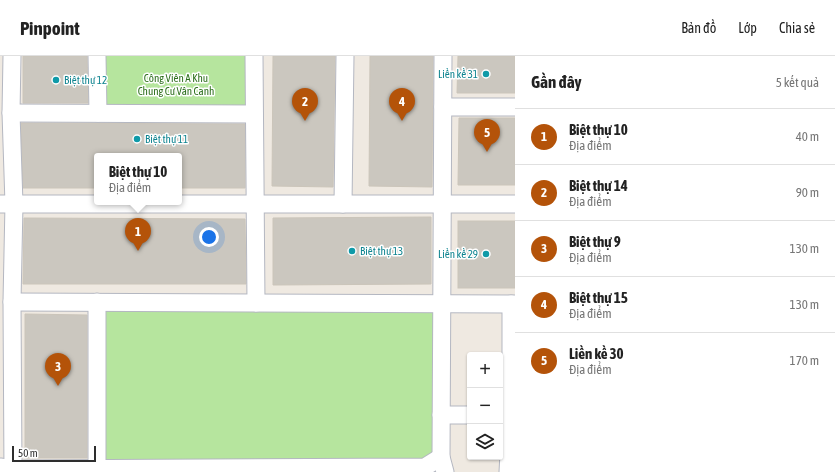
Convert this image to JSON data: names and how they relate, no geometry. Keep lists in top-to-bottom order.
{
  "parks": ["Công Viên A Khu Chung Cư Vân Canh"],
  "places": [
    "Liền kề 31",
    "Biệt thự 12",
    "Biệt thự 11",
    "Biệt thự 13",
    "Liền kề 29"
  ],
  "scale_bar": "50 m",
  "page": {
    "header": "Pinpoint",
    "nav": ["Bản đồ", "Lớp", "Chia sẻ"],
    "heading": ["Gần đây", "5 kết quả"],
    "pins": [
      "2",
      "4",
      "5",
      "1",
      "3"
    ],
    "list": [
      {
        "mark": "1",
        "name": "Biệt thự 10",
        "note": "Địa điểm",
        "value": "40 m"
      },
      {
        "mark": "2",
        "name": "Biệt thự 14",
        "note": "Địa điểm",
        "value": "90 m"
      },
      {
        "mark": "3",
        "name": "Biệt thự 9",
        "note": "Địa điểm",
        "value": "130 m"
      },
      {
        "mark": "4",
        "name": "Biệt thự 15",
        "note": "Địa điểm",
        "value": "130 m"
      },
      {
        "mark": "5",
        "name": "Liền kề 30",
        "note": "Địa điểm",
        "value": "170 m"
      }
    ],
    "popup": ["Biệt thự 10", "Địa điểm"],
    "map_buttons": ["+", "−"],
    "scale": "50 m"
  }
}
